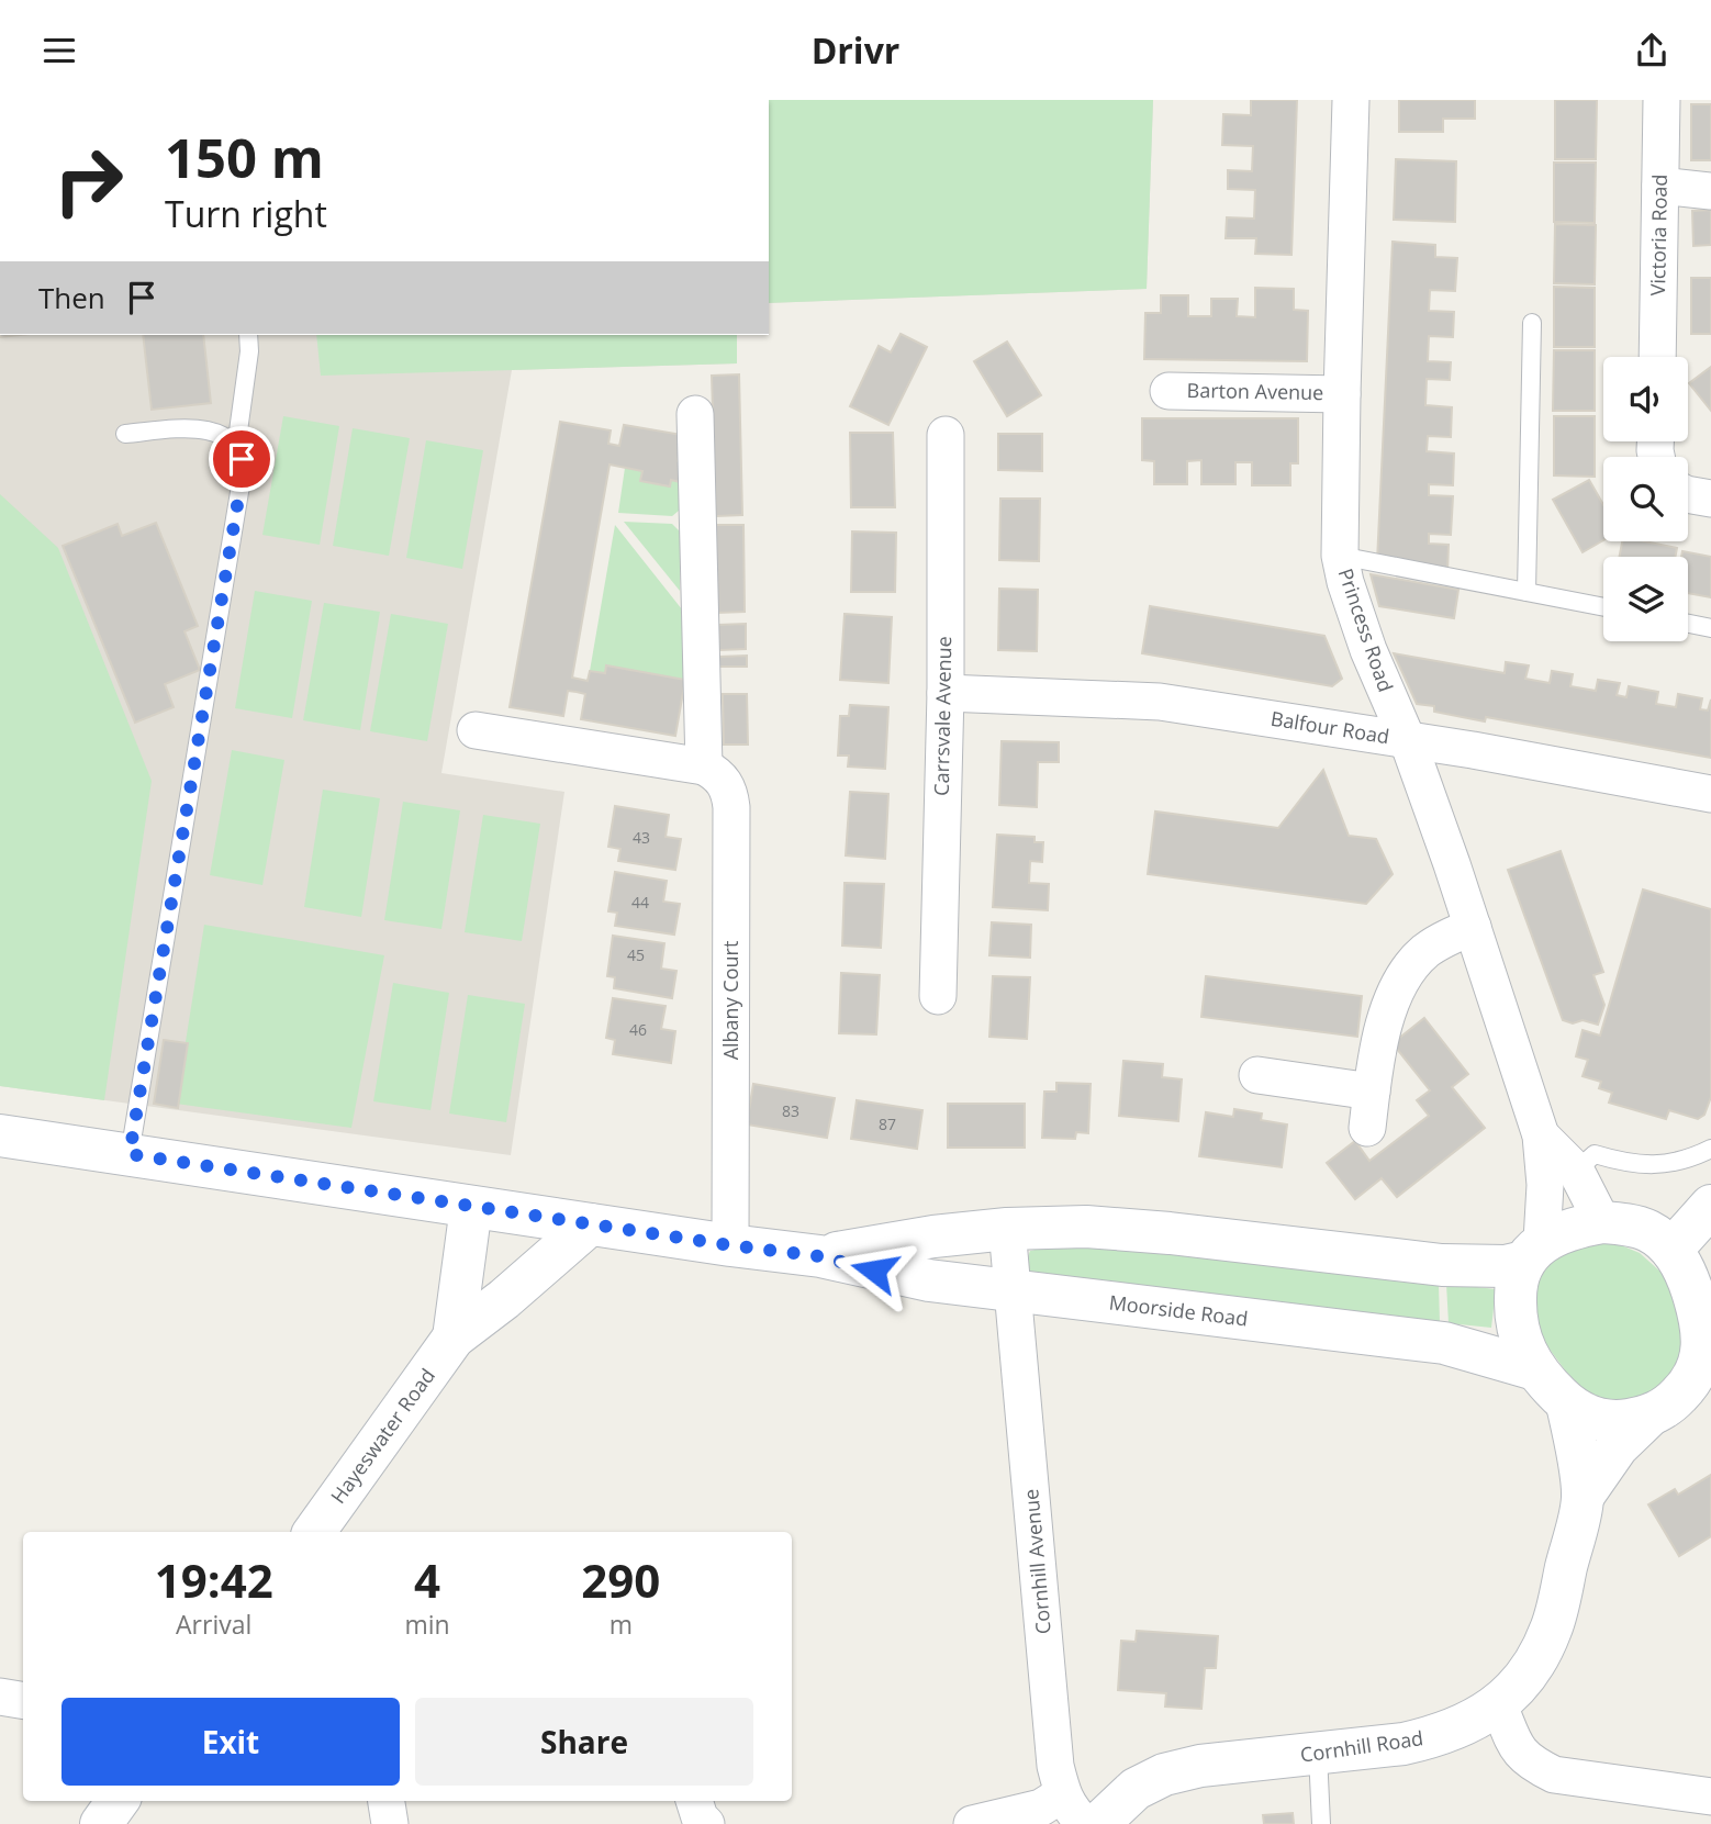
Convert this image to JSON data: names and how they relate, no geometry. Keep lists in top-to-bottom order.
{
  "streets": {
    "main road": ["Moorside Road", "Hayeswater Road", "Cornhill Road"],
    "street": [
      "Victoria Road",
      "Barton Avenue",
      "Princess Road",
      "Carrsvale Avenue",
      "Balfour Road",
      "Albany Court",
      "Cornhill Avenue"
    ]
  },
  "crossings": [
    ["Barton Avenue", "Princess Road"],
    ["Princess Road", "Balfour Road"],
    ["Princess Road", "Moorside Road"],
    ["Princess Road", "Cornhill Road"],
    ["Carrsvale Avenue", "Balfour Road"],
    ["Albany Court", "Moorside Road"],
    ["Moorside Road", "Hayeswater Road"],
    ["Moorside Road", "Cornhill Avenue"],
    ["Moorside Road", "Cornhill Road"]
  ],
  "house_numbers": [
    "43",
    "44",
    "45",
    "46",
    "83",
    "87"
  ],
  "page": {
    "header": "Drivr",
    "turn": ["150 m", "Turn right"],
    "then": "Then",
    "eta": [
      "19:42",
      "Arrival",
      "4",
      "min",
      "290",
      "m"
    ],
    "buttons": ["Exit", "Share"]
  }
}
